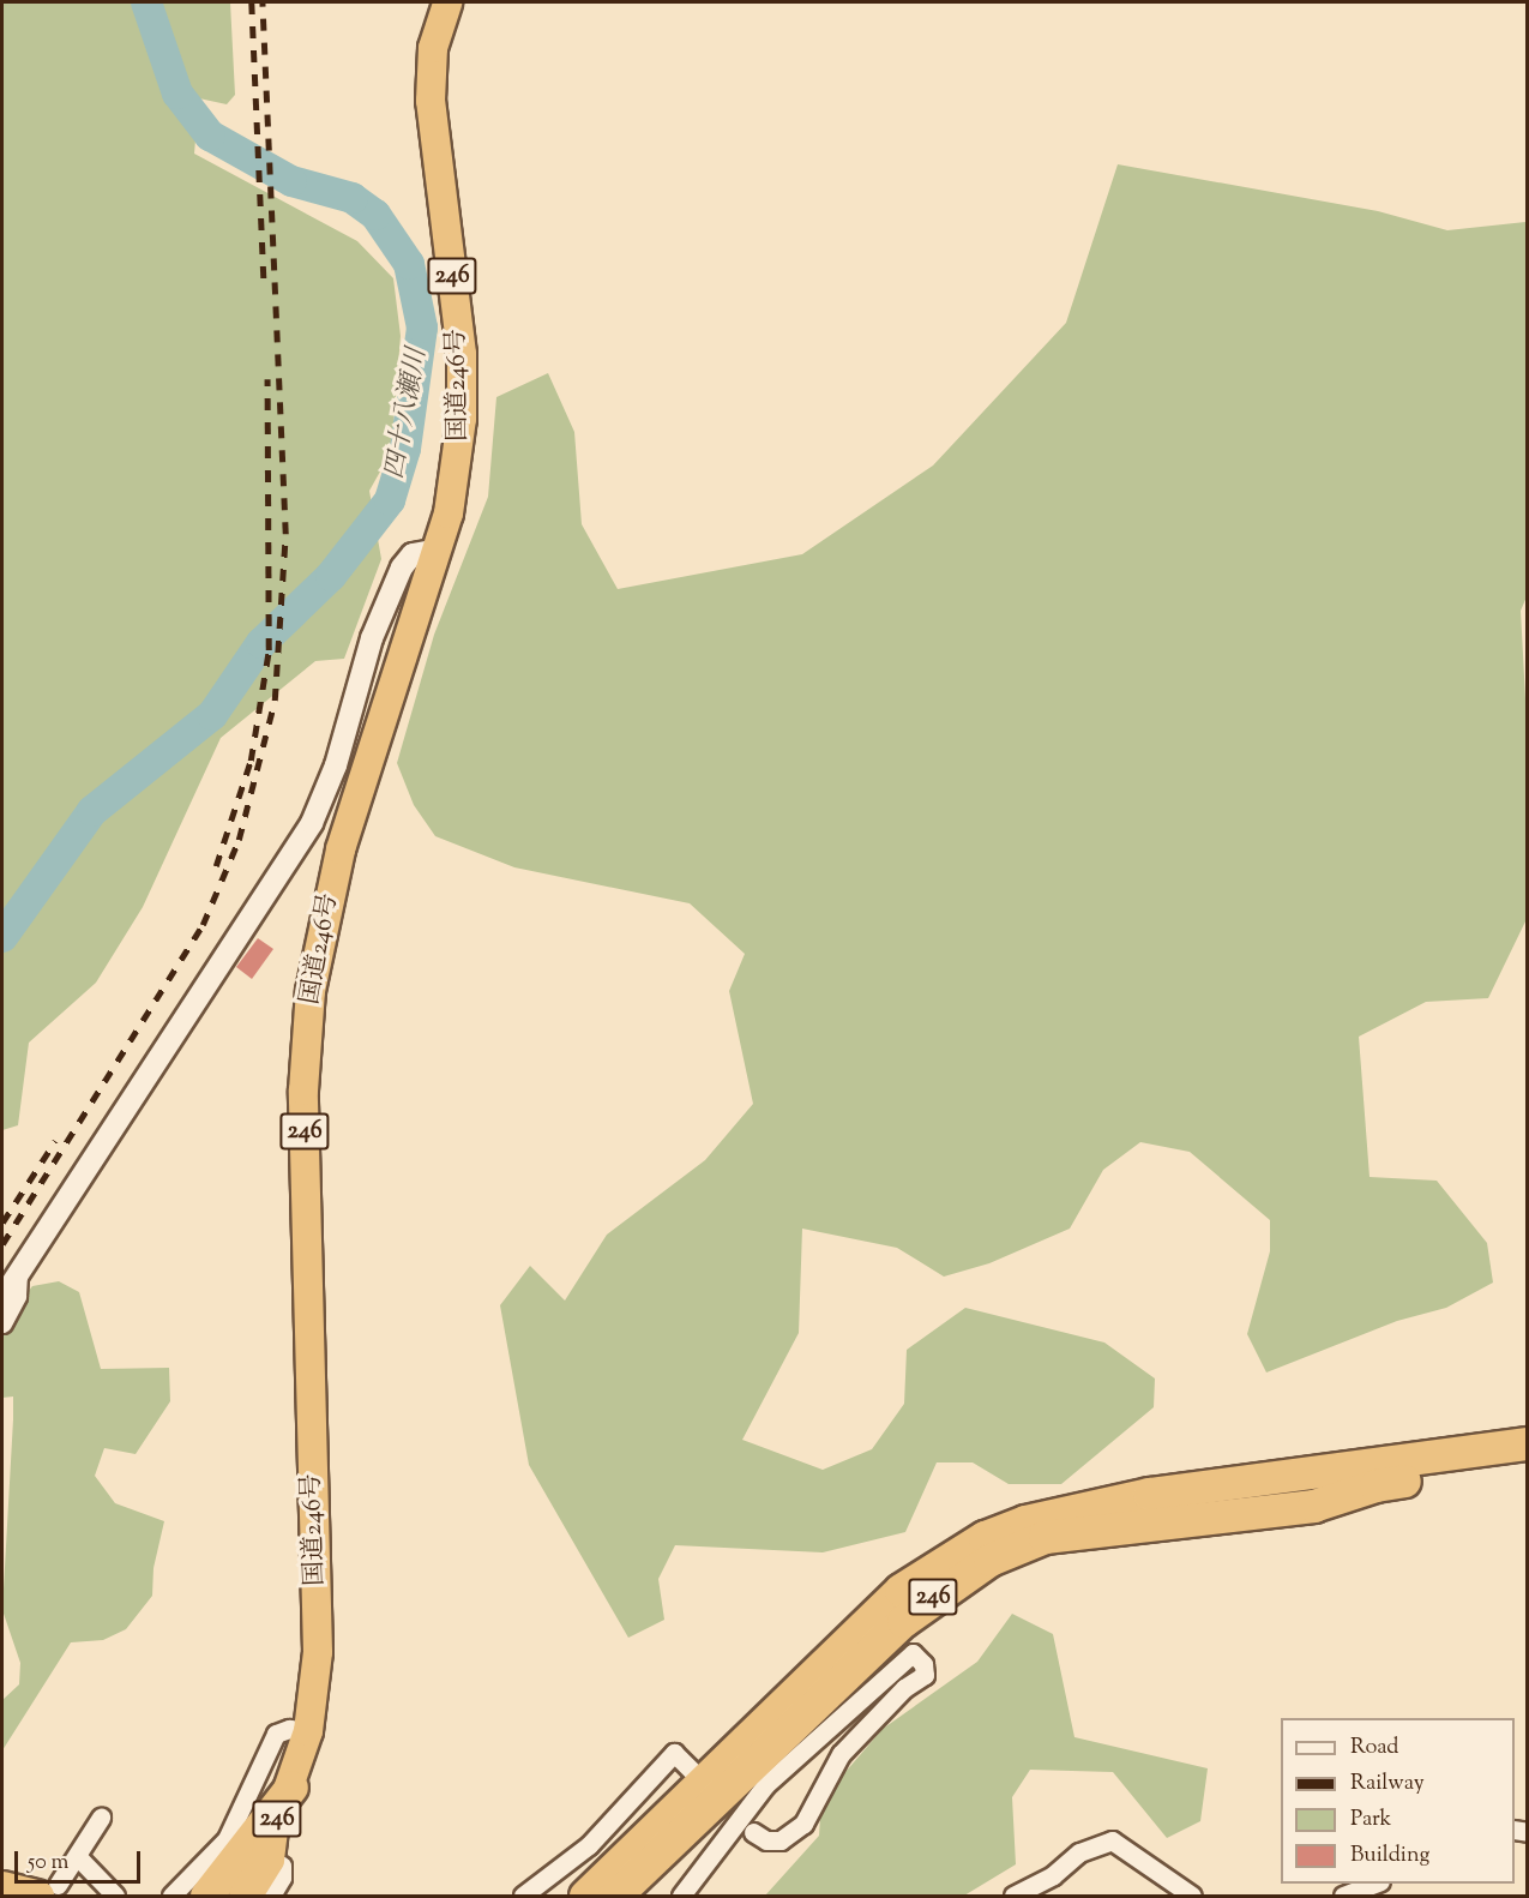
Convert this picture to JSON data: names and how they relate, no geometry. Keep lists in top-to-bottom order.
{
  "streets": {
    "highway": ["246", "国道246号"]
  },
  "water": ["四十八瀬川"],
  "legend": [
    "Road",
    "Railway",
    "Park",
    "Building"
  ],
  "scale_bar": "50 m"
}
